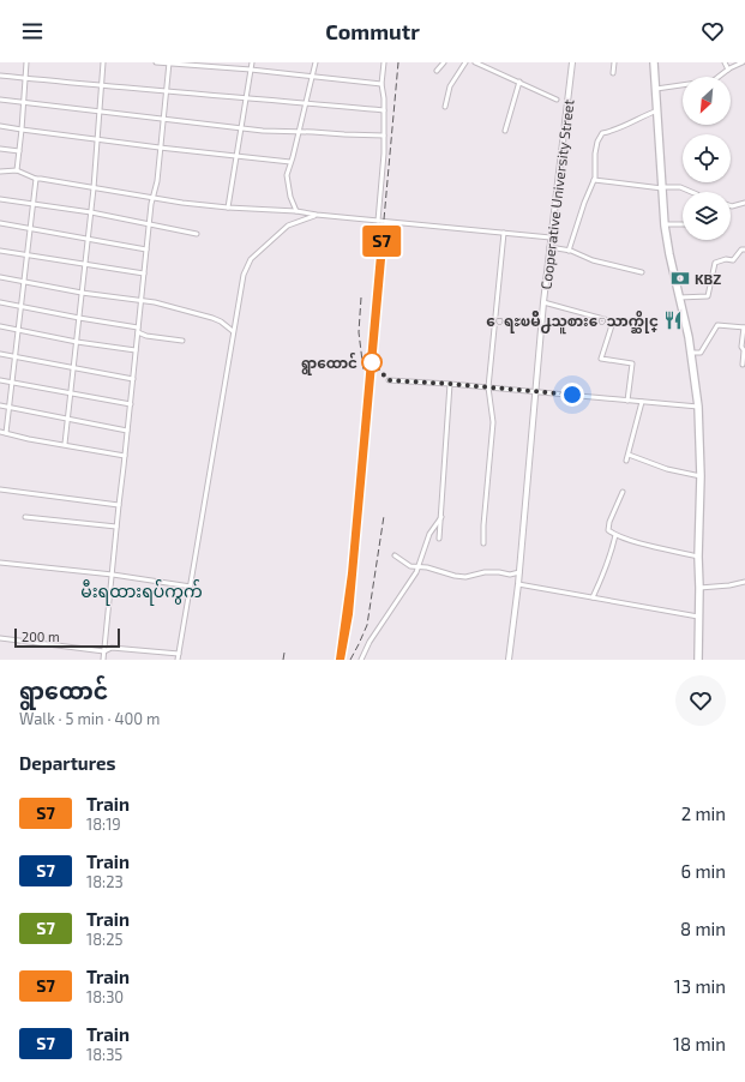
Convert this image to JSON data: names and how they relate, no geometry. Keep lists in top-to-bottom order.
{
  "streets": {
    "street": ["Cooperative University Street"]
  },
  "districts": ["မီးရထားရပ်ကွက်"],
  "places": {
    "bank": ["KBZ"],
    "restaurant": ["ေရႊၿမိဳ႕သူစားေသာက္ဆိုင္"],
    "other": ["ရွာထောင်"]
  },
  "scale_bar": "200 m",
  "north": "bottom left",
  "page": {
    "header": "Commutr",
    "on_map": "S7",
    "scale": "200 m",
    "heading": [
      ["ရွာထောင်", "Walk · 5 min · 400 m"],
      "Departures"
    ],
    "list": [
      {
        "mark": "S7",
        "name": "Train",
        "note": "18:19",
        "value": "2 min"
      },
      {
        "mark": "S7",
        "name": "Train",
        "note": "18:23",
        "value": "6 min"
      },
      {
        "mark": "S7",
        "name": "Train",
        "note": "18:25",
        "value": "8 min"
      },
      {
        "mark": "S7",
        "name": "Train",
        "note": "18:30",
        "value": "13 min"
      },
      {
        "mark": "S7",
        "name": "Train",
        "note": "18:35",
        "value": "18 min"
      }
    ]
  }
}
